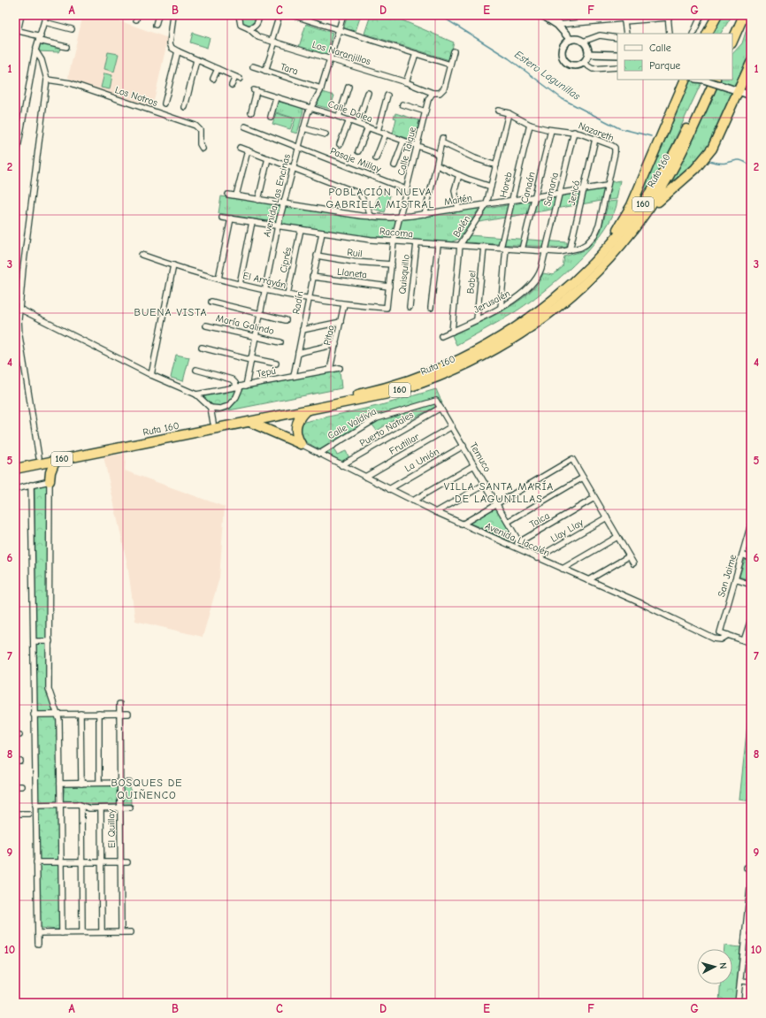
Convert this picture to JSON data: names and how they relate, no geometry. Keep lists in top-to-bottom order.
{
  "streets": {
    "highway": ["Ruta 160", "160"],
    "street": [
      "Los Naranjillos",
      "Tara",
      "Los Notros",
      "Calle Dalea",
      "Nazareth",
      "Calle Taique",
      "Pasaje Millay",
      "Horeb",
      "Canaán",
      "Samaria",
      "Jericó",
      "Avenida Las Encinas",
      "Maitén",
      "Belén",
      "Racoma",
      "Ruil",
      "Ciprés",
      "Llaneta",
      "Quisquillo",
      "El Arrayán",
      "Babel",
      "Jerusalén",
      "Radín",
      "María Galindo",
      "Pitao",
      "Tepú",
      "Calle Valdivia",
      "Puerto Natales",
      "Frutillar",
      "Temuco",
      "La Unión",
      "Talca",
      "Llay Llay",
      "Avenida Llacolén",
      "San Jaime",
      "El Quillay"
    ]
  },
  "crossings": [
    ["Los Naranjillos", "Calle Taique"],
    ["Los Naranjillos", "Avenida Las Encinas"],
    ["Tara", "Avenida Las Encinas"],
    ["Calle Dalea", "Calle Taique"],
    ["Calle Dalea", "Avenida Las Encinas"],
    ["Nazareth", "Horeb"],
    ["Nazareth", "Canaán"],
    ["Nazareth", "Samaria"],
    ["Nazareth", "Jericó"],
    ["Nazareth", "Maitén"],
    ["Nazareth", "Belén"],
    ["Nazareth", "Racoma"],
    ["Calle Taique", "Pasaje Millay"],
    ["Calle Taique", "Maitén"],
    ["Calle Taique", "Racoma"],
    ["Calle Taique", "Ruil"],
    ["Calle Taique", "Llaneta"],
    ["Calle Taique", "El Arrayán"],
    ["Pasaje Millay", "Avenida Las Encinas"],
    ["Horeb", "Maitén"],
    ["Horeb", "Racoma"],
    ["Horeb", "Jerusalén"],
    ["Canaán", "Maitén"],
    ["Canaán", "Racoma"],
    ["Samaria", "Maitén"],
    ["Samaria", "Racoma"],
    ["Samaria", "Jerusalén"],
    ["Jericó", "Maitén"],
    ["Jericó", "Racoma"],
    ["Avenida Las Encinas", "Maitén"],
    ["Avenida Las Encinas", "Racoma"],
    ["Avenida Las Encinas", "El Arrayán"],
    ["Avenida Las Encinas", "María Galindo"],
    ["Avenida Las Encinas", "Tepú"],
    ["Maitén", "Belén"],
    ["Belén", "Racoma"],
    ["Belén", "Jerusalén"],
    ["Racoma", "Ciprés"],
    ["Racoma", "Quisquillo"],
    ["Racoma", "Babel"],
    ["Racoma", "Jerusalén"],
    ["Racoma", "Radín"],
    ["Ruil", "Radín"],
    ["Ciprés", "El Arrayán"],
    ["Llaneta", "Radín"],
    ["El Arrayán", "Radín"],
    ["El Arrayán", "Pitao"],
    ["Babel", "Jerusalén"],
    ["Radín", "Tepú"],
    ["Pitao", "Tepú"],
    ["Calle Valdivia", "Temuco"],
    ["Calle Valdivia", "Avenida Llacolén"],
    ["Puerto Natales", "Temuco"],
    ["Puerto Natales", "Avenida Llacolén"],
    ["Frutillar", "Temuco"],
    ["Frutillar", "Avenida Llacolén"],
    ["Temuco", "La Unión"],
    ["Temuco", "Talca"],
    ["La Unión", "Avenida Llacolén"],
    ["Talca", "Avenida Llacolén"],
    ["Llay Llay", "Avenida Llacolén"],
    ["Avenida Llacolén", "San Jaime"]
  ],
  "districts": [
    "POBLACIÓN NUEVA GABRIELA MISTRAL",
    "BUENA VISTA",
    "VILLA SANTA MARÍA DE LAGUNILLAS",
    "BOSQUES DE QUIÑENCO"
  ],
  "water": ["Estero Lagunillas"],
  "legend": ["Calle", "Parque"],
  "north": "right",
  "grid": {
    "columns": [
      "A",
      "B",
      "C",
      "D",
      "E",
      "F",
      "G"
    ],
    "rows": [
      "1",
      "2",
      "3",
      "4",
      "5",
      "6",
      "7",
      "8",
      "9",
      "10"
    ]
  }
}
